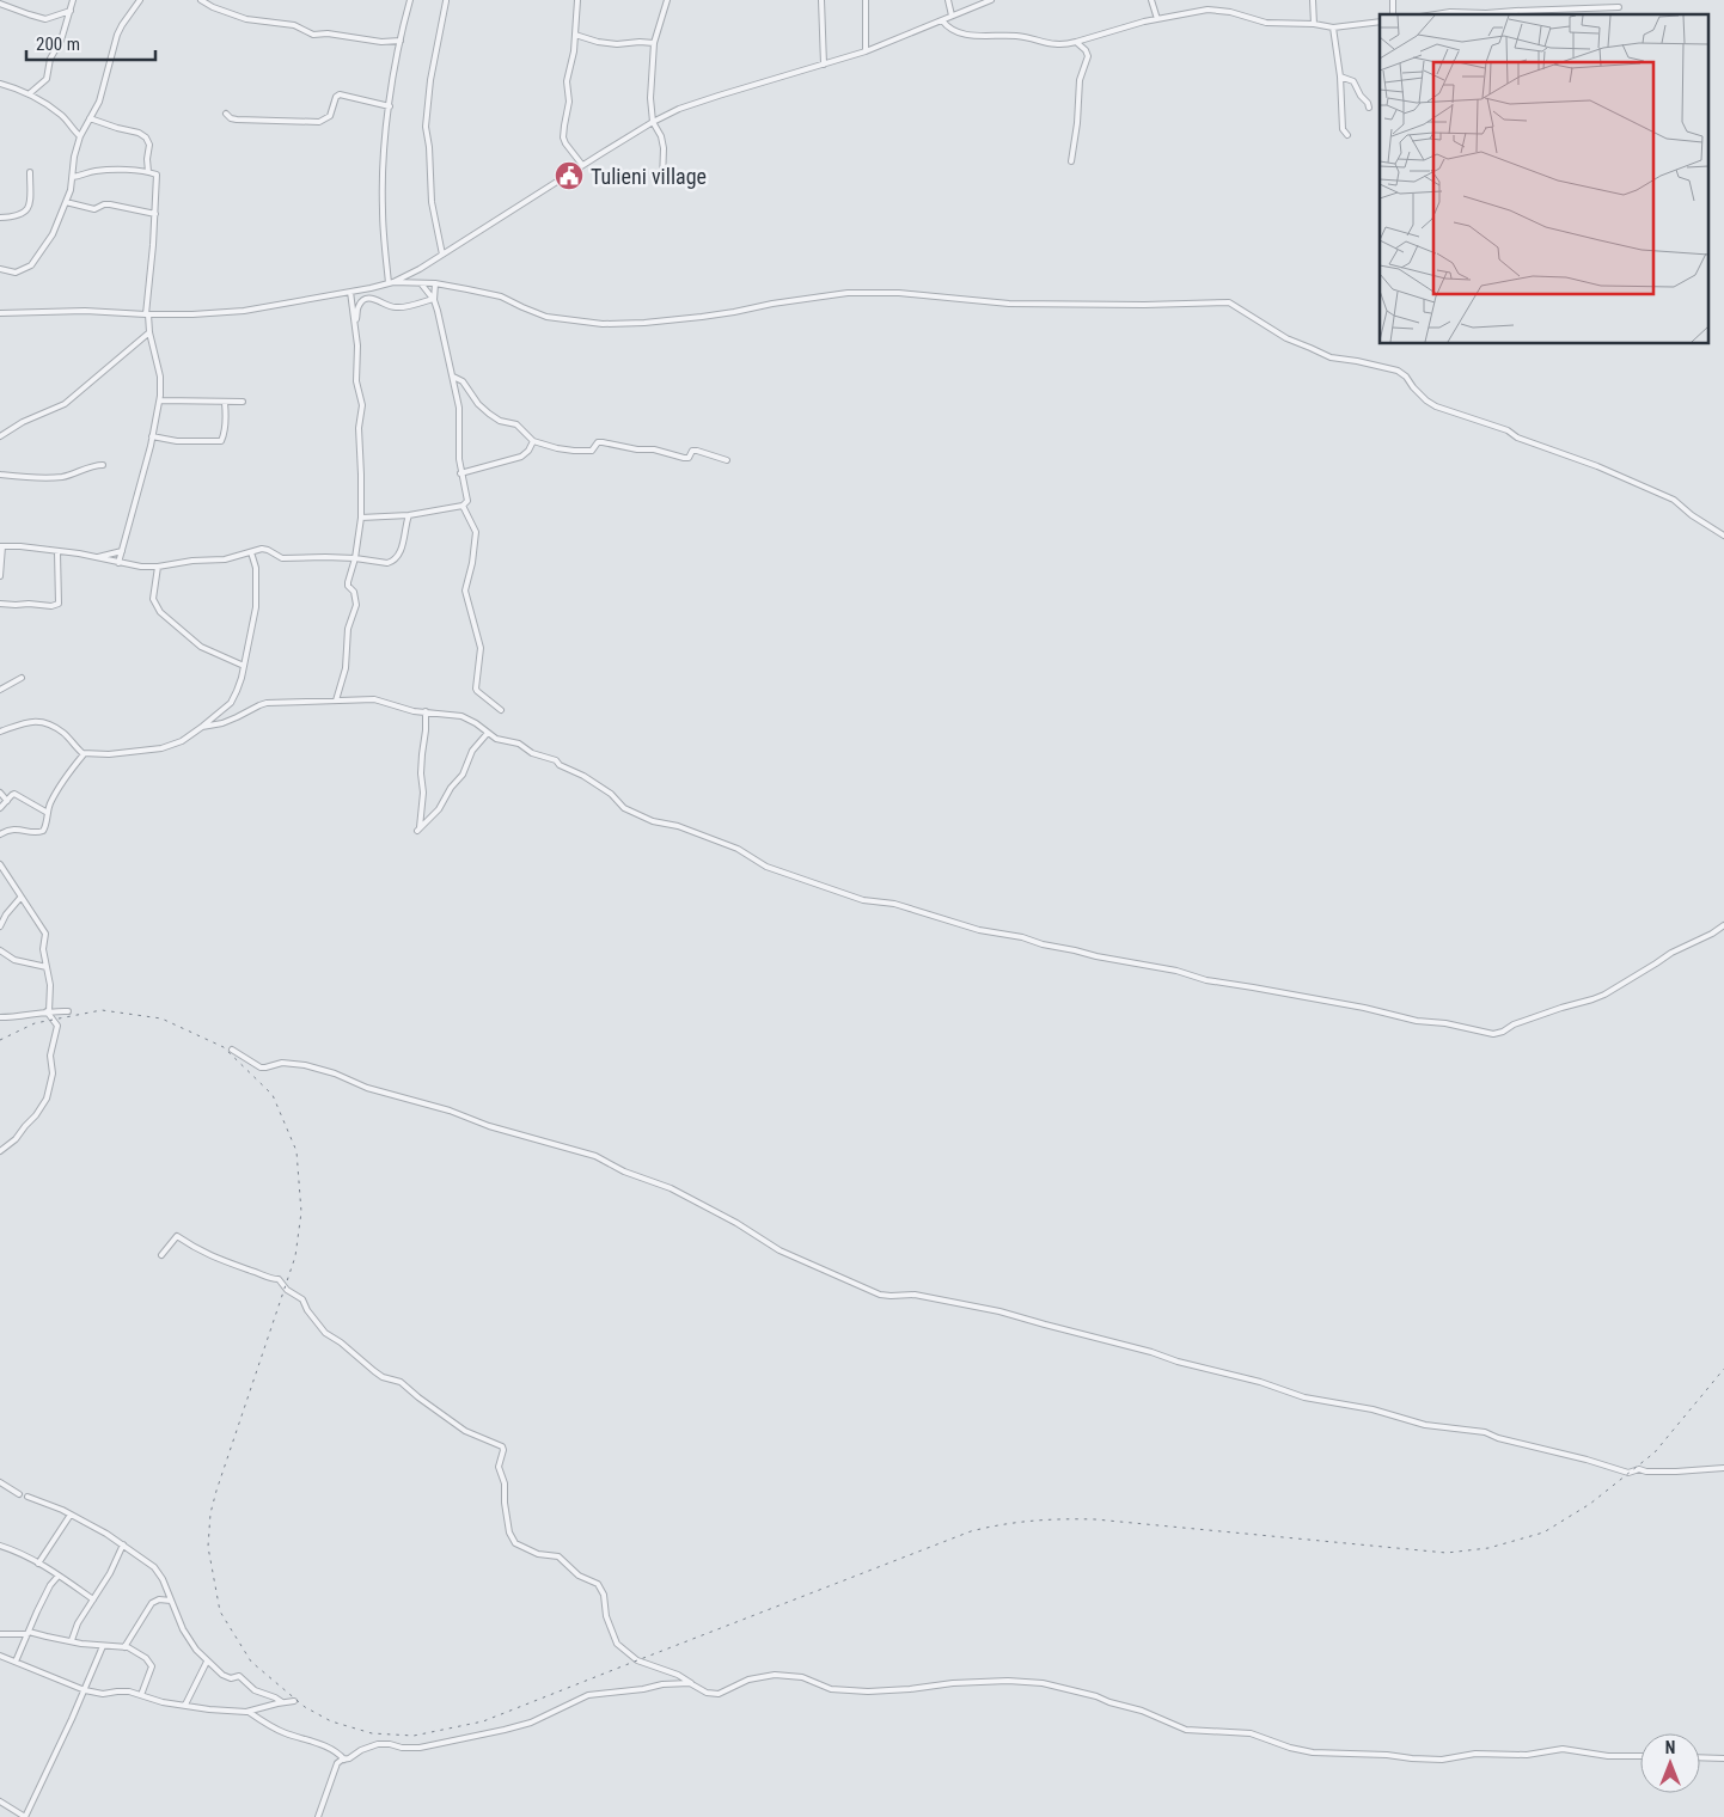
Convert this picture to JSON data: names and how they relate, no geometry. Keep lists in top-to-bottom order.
{
  "places": {
    "public building": ["Tulieni village"]
  },
  "scale_bar": "200 m",
  "north": "top"
}
